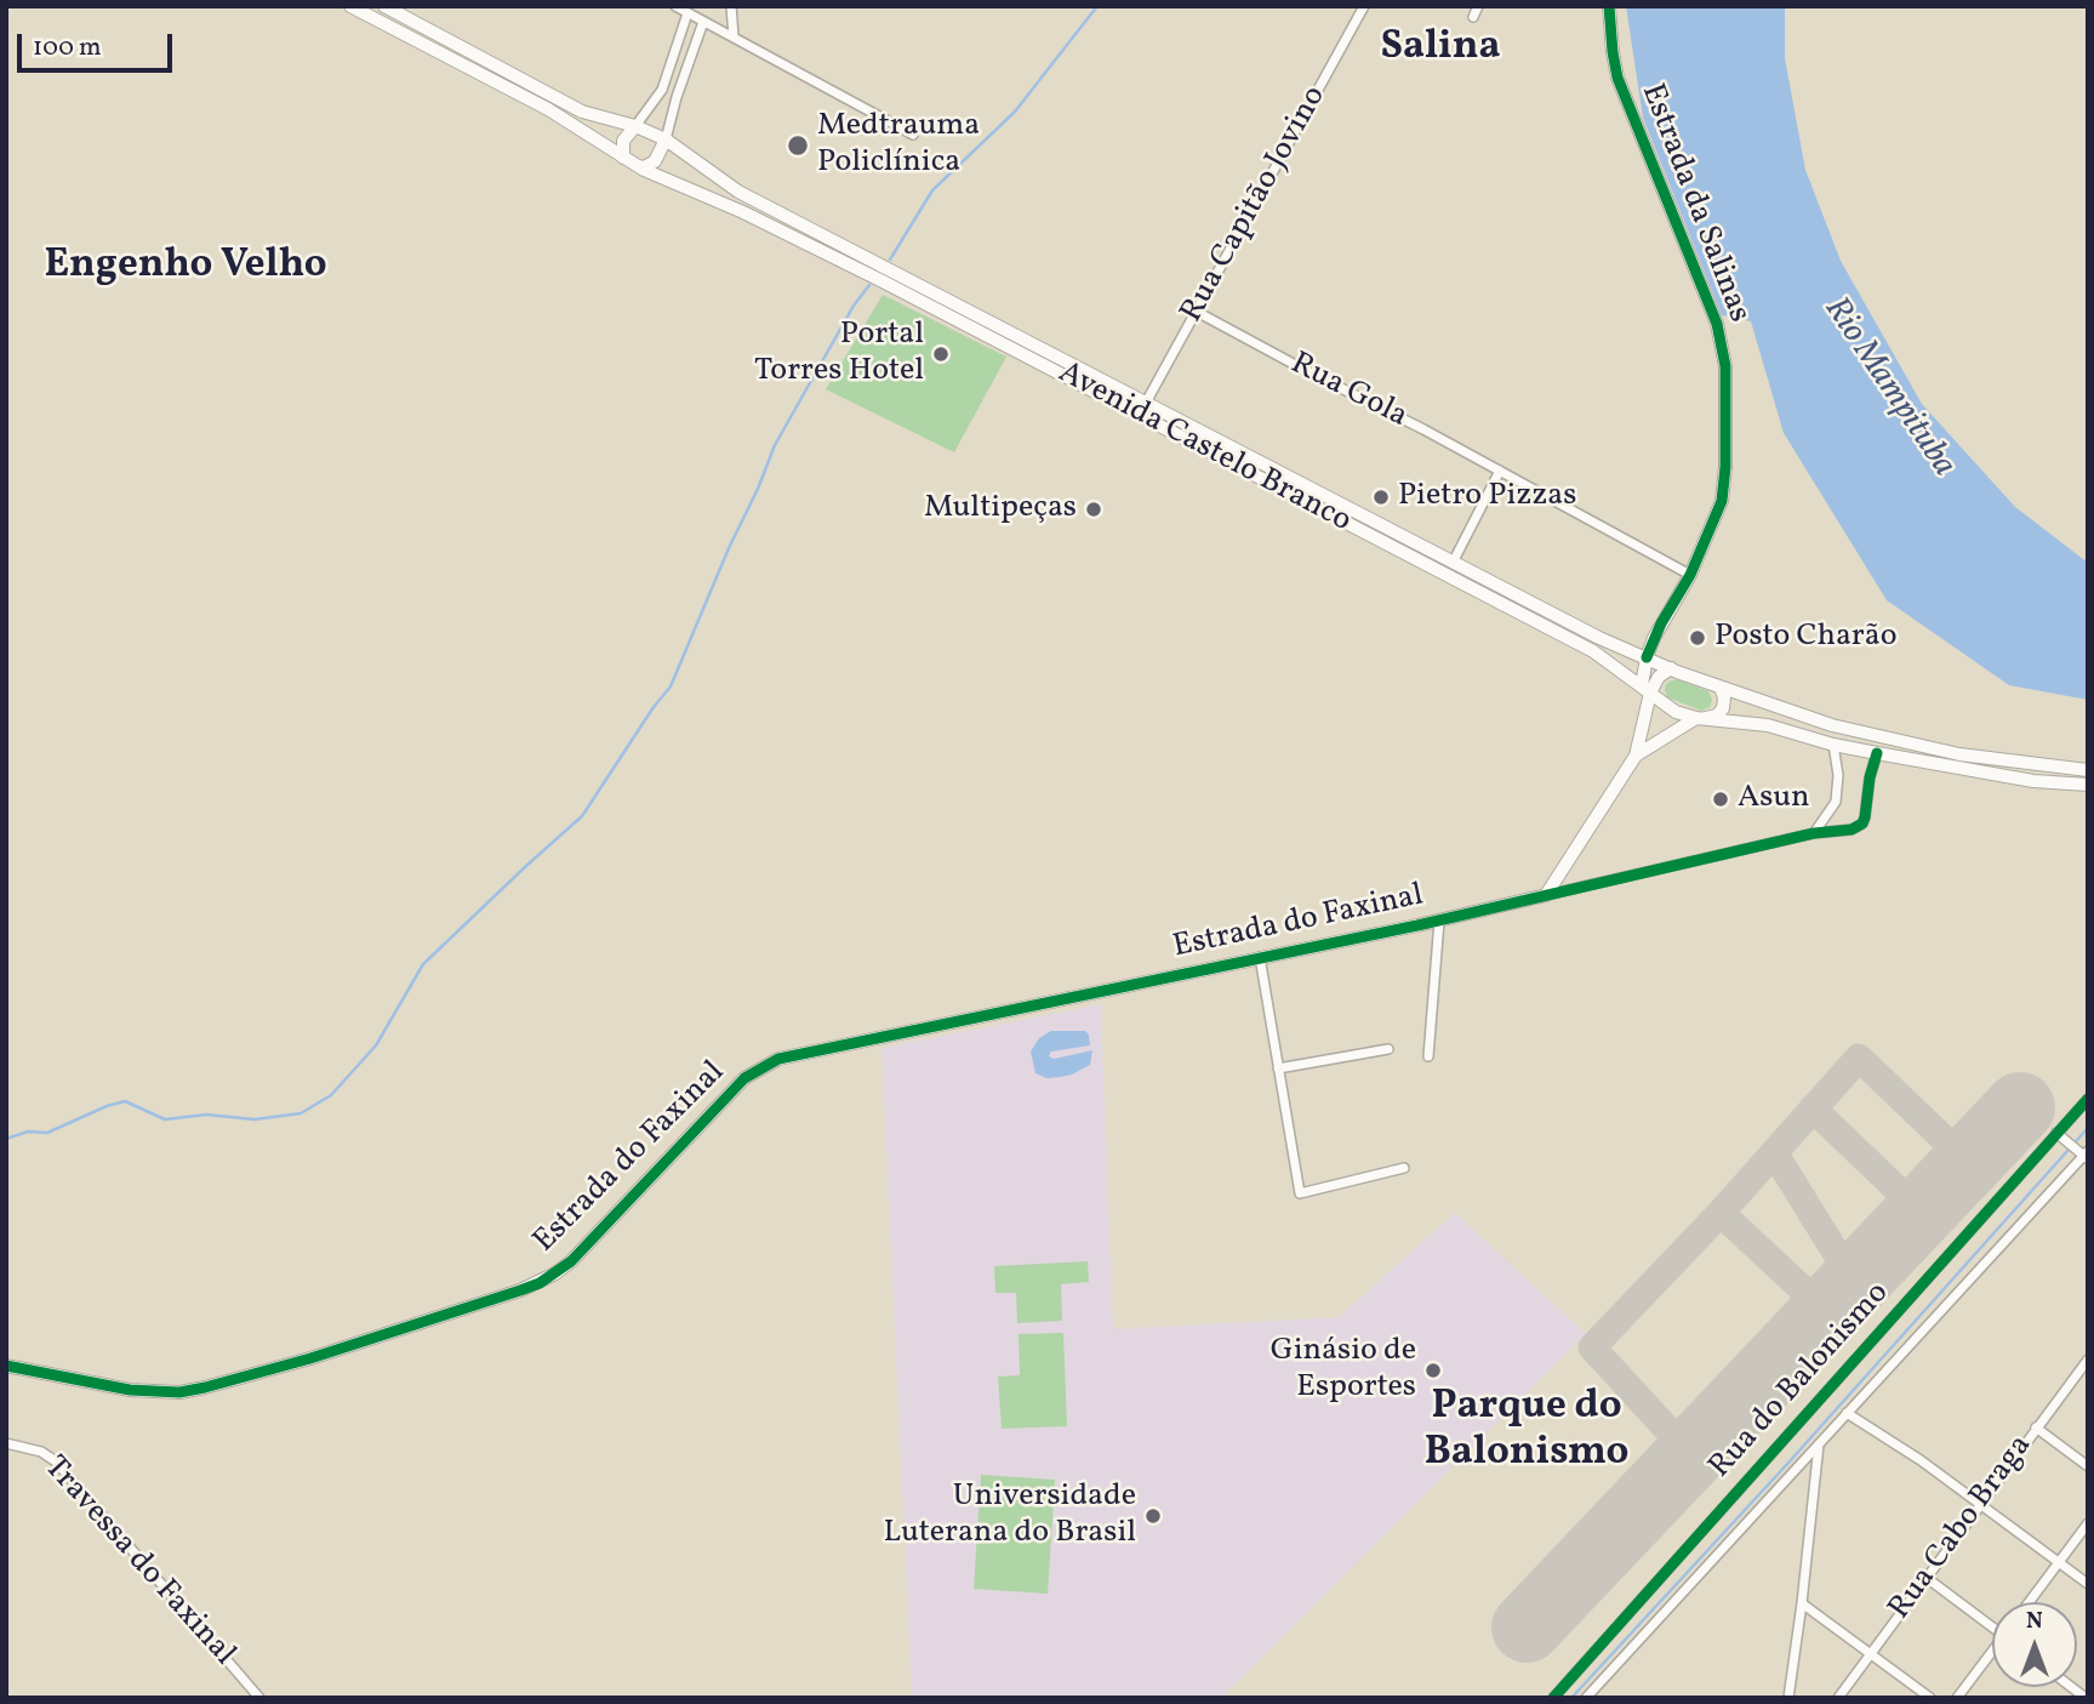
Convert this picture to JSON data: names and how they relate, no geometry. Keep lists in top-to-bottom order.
{
  "streets": {
    "main road": ["Estrada da Salinas", "Avenida Castelo Branco", "Estrada do Faxinal"],
    "street": [
      "Rua Capitão Jovino",
      "Rua Gola",
      "Rua do Balonismo",
      "Rua Cabo Braga",
      "Travessa do Faxinal"
    ]
  },
  "crossings": [
    ["Estrada da Salinas", "Rua Gola"],
    ["Estrada da Salinas", "Avenida Castelo Branco"],
    ["Rua Capitão Jovino", "Rua Gola"],
    ["Rua Capitão Jovino", "Avenida Castelo Branco"]
  ],
  "districts": ["Salina", "Engenho Velho", "Parque do Balonismo"],
  "water": ["Rio Mampituba"],
  "places": [
    "Medtrauma Policlínica",
    "Portal Torres Hotel",
    "Pietro Pizzas",
    "Multipeças",
    "Posto Charão",
    "Asun",
    "Ginásio de Esportes",
    "Universidade Luterana do Brasil"
  ],
  "scale_bar": "100 m",
  "north": "top"
}
